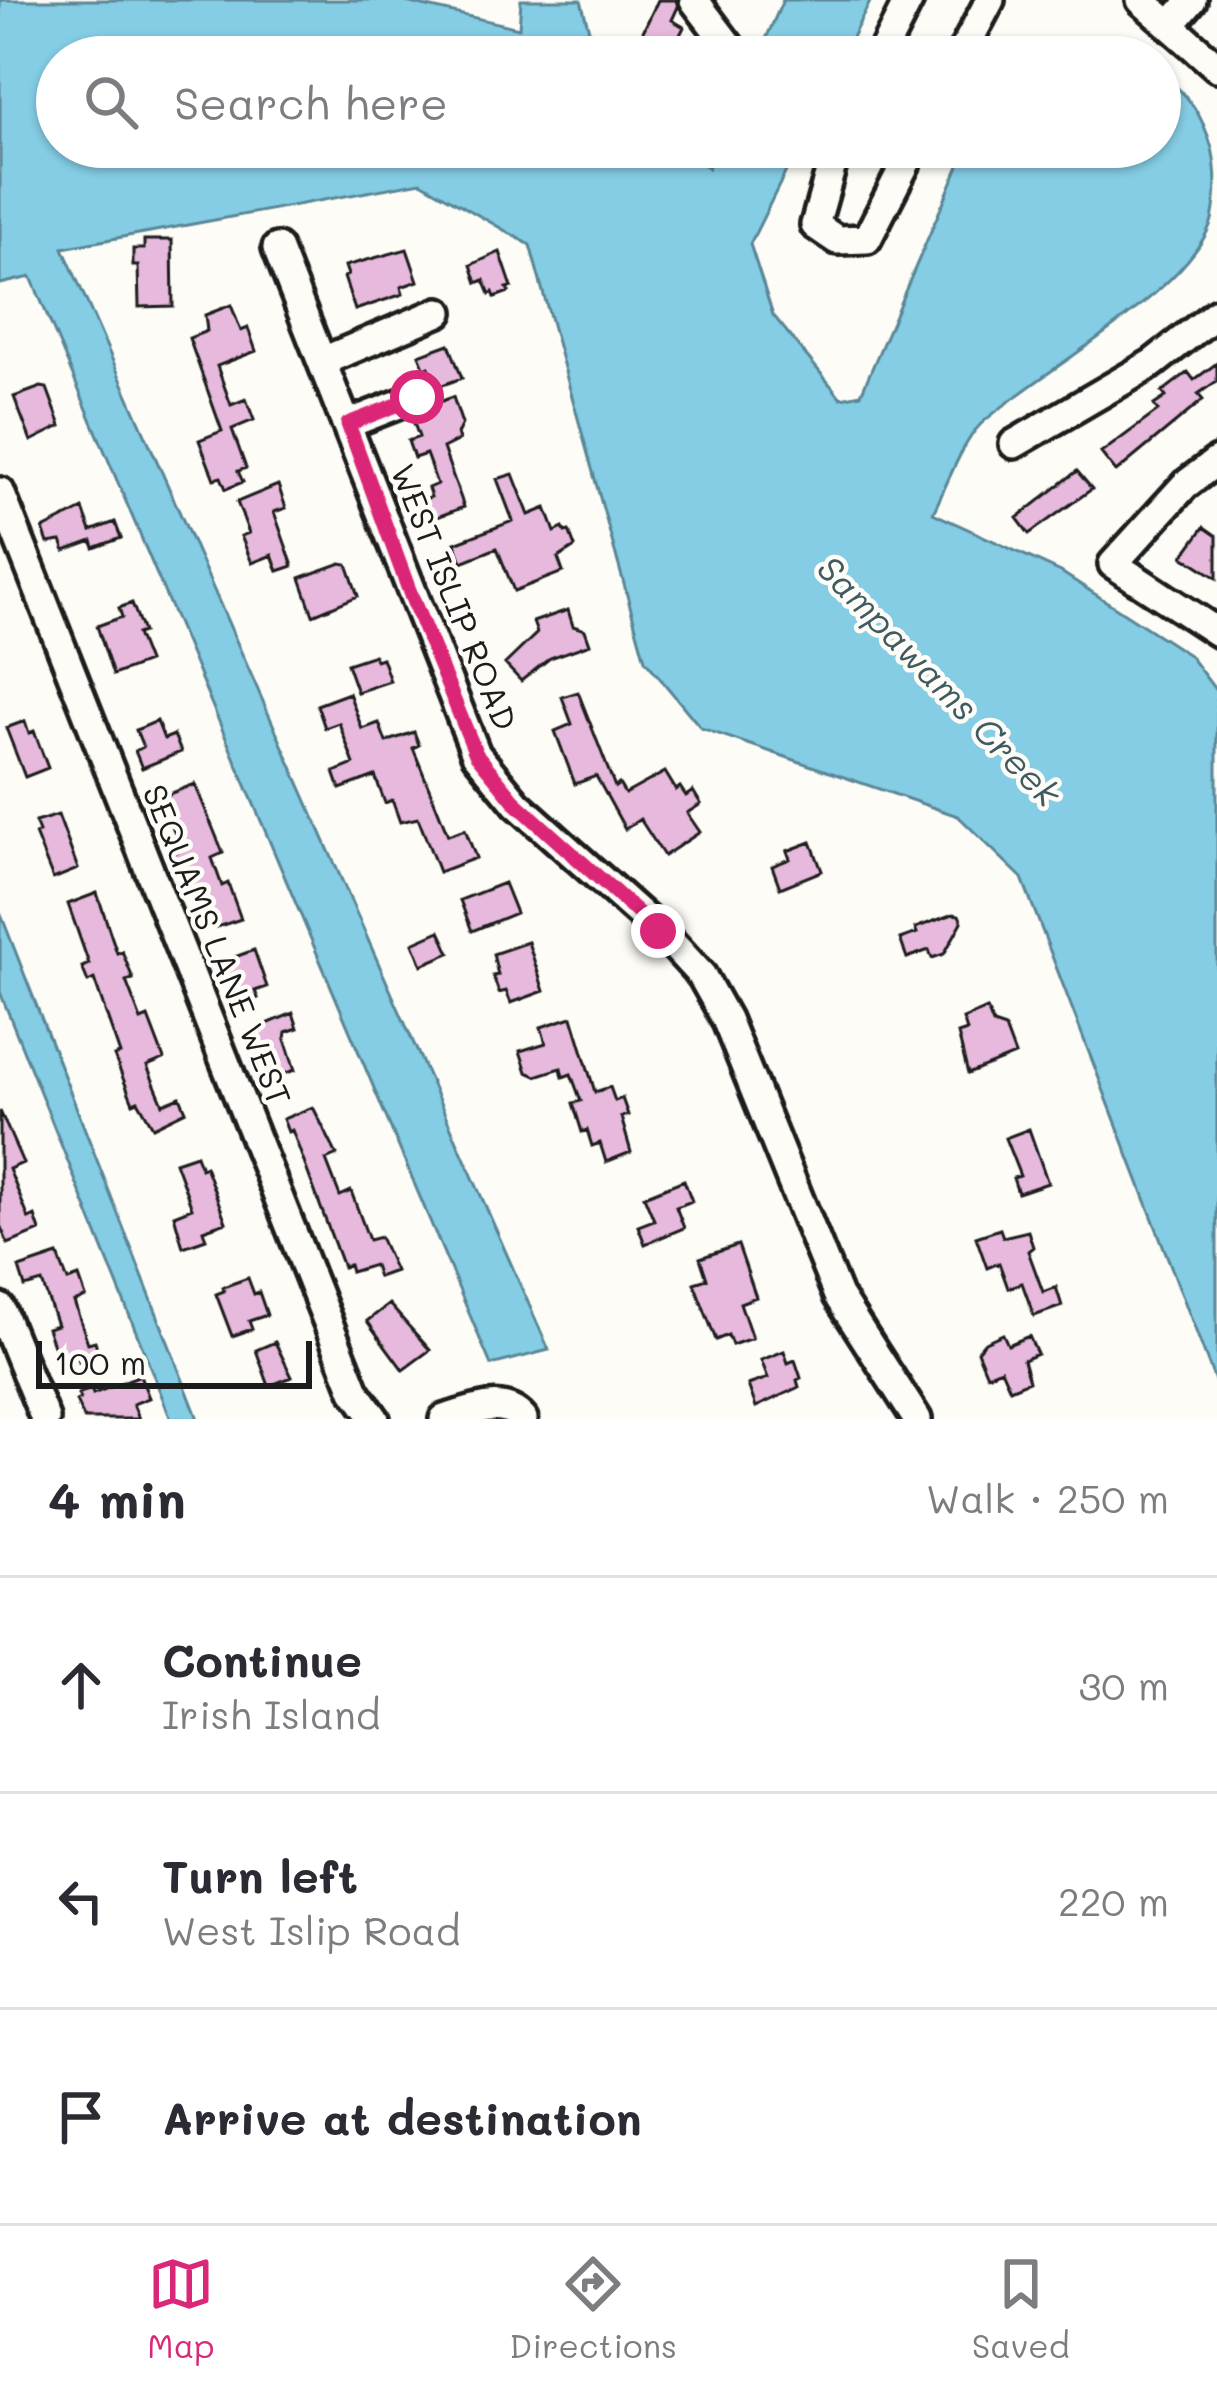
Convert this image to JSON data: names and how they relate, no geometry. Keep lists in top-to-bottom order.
{
  "streets": {
    "street": ["WEST ISLIP ROAD", "SEQUAMS LANE WEST"]
  },
  "water": ["Sampawams Creek"],
  "scale_bar": "100 m",
  "page": {
    "search": "Search here",
    "scale": "100 m",
    "heading": ["4 min", "Walk · 250 m"],
    "list": [
      ["Continue", "Irish Island", "30 m"],
      ["Turn left", "West Islip Road", "220 m"],
      "Arrive at destination"
    ],
    "nav": ["Map", "Directions", "Saved"]
  }
}
